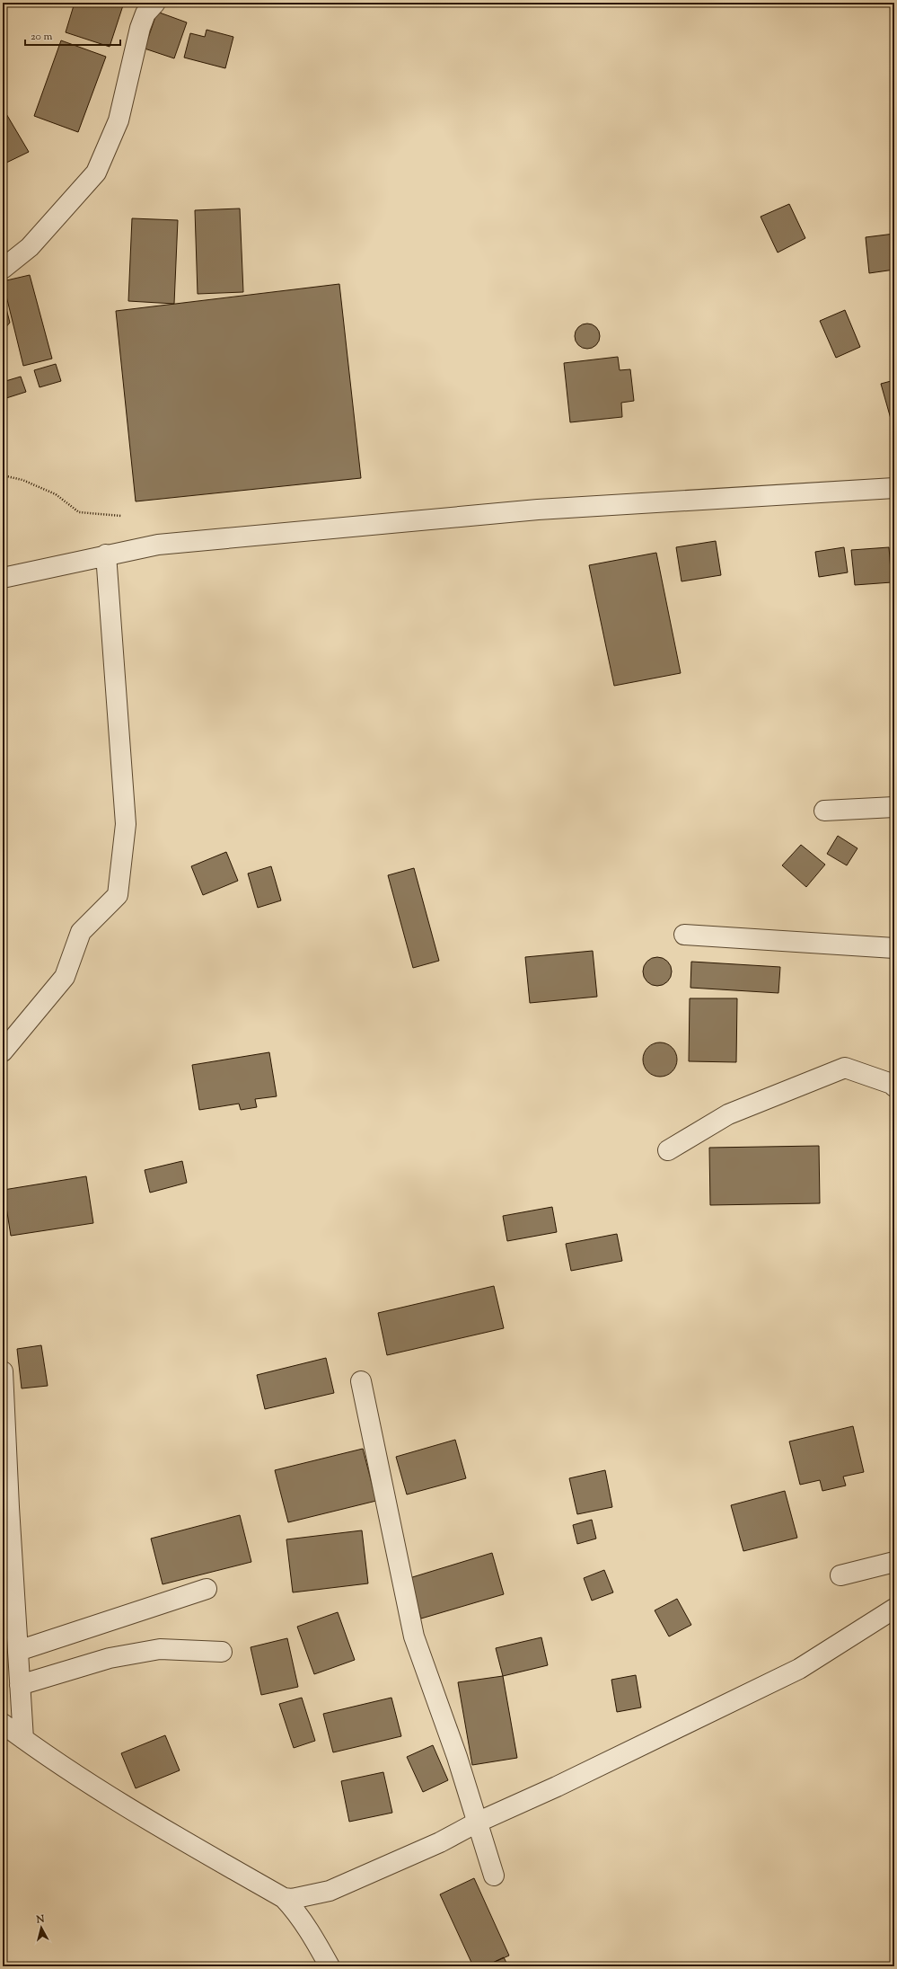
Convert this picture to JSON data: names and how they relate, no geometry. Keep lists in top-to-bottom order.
{
  "scale_bar": "20 m",
  "north": "top"
}
